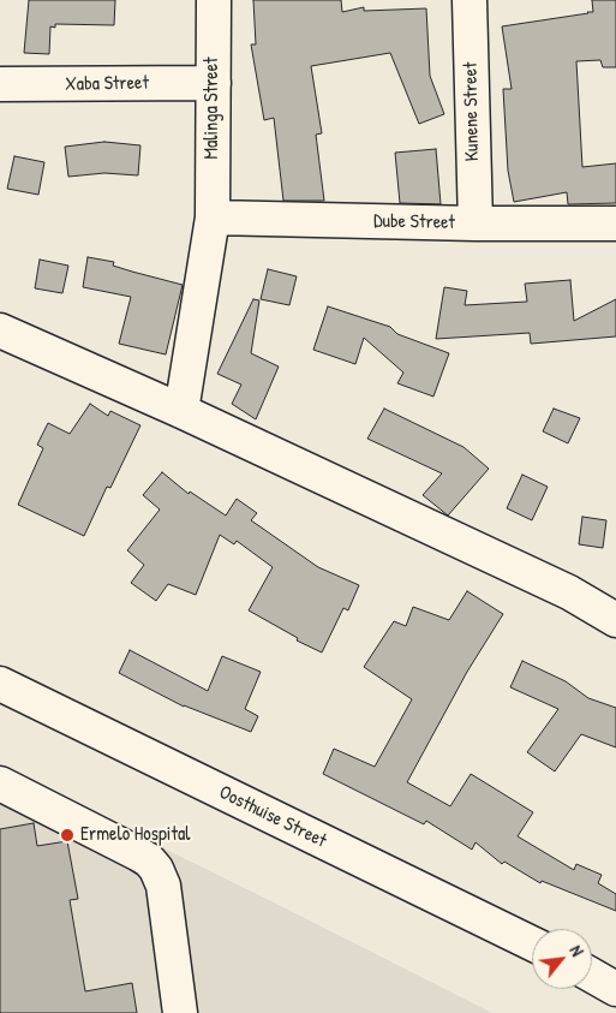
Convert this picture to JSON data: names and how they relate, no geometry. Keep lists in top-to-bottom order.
{
  "streets": {
    "street": [
      "Xaba Street",
      "Malinga Street",
      "Kunene Street",
      "Dube Street",
      "Oosthuise Street"
    ]
  },
  "crossings": [
    ["Xaba Street", "Malinga Street"],
    ["Malinga Street", "Dube Street"],
    ["Kunene Street", "Dube Street"]
  ],
  "places": ["Ermelo Hospital"],
  "north": "top right"
}
